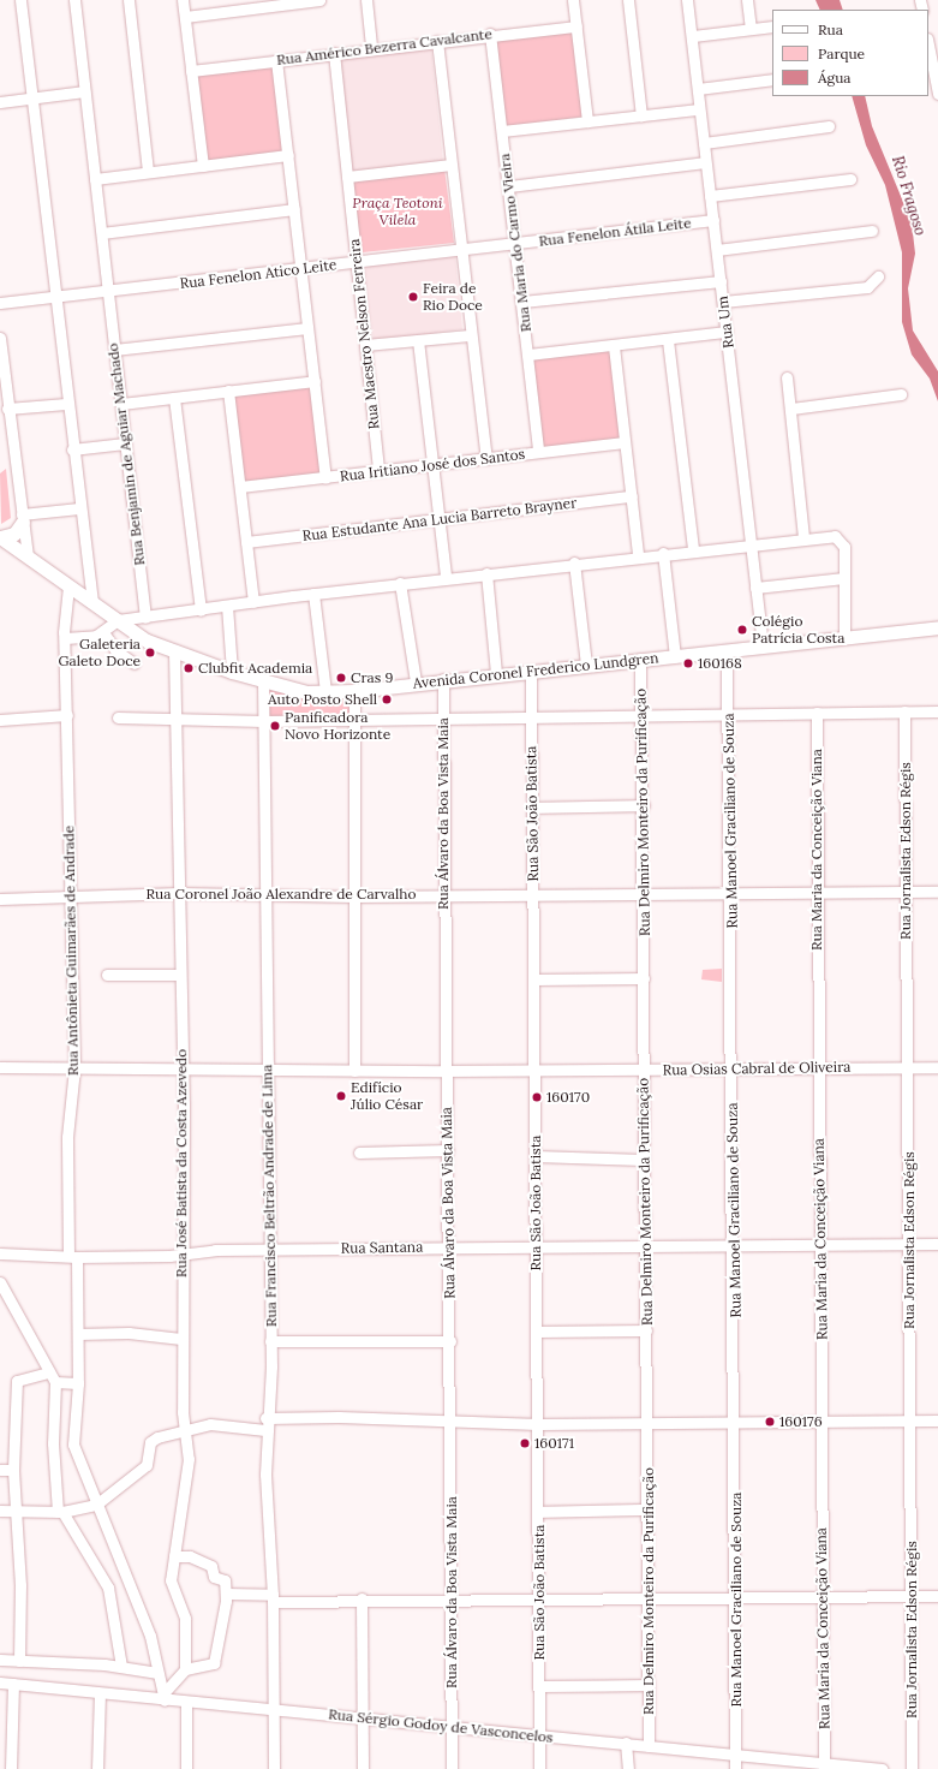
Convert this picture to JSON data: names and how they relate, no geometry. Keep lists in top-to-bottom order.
{
  "streets": {
    "main road": ["Avenida Coronel Frederico Lundgren"],
    "street": [
      "Rua Américo Bezerra Cavalcante",
      "Rua Fenelon Átila Leite",
      "Rua Maria do Carmo Vieira",
      "Rua Fenelon Atico Leite",
      "Rua Um",
      "Rua Maestro Nelson Ferreira",
      "Rua Benjamin de Aguiar Machado",
      "Rua Iritiano José dos Santos",
      "Rua Estudante Ana Lucia Barreto Brayner",
      "Rua Delmiro Monteiro da Purificação",
      "Rua Álvaro da Boa Vista Maia",
      "Rua São João Batista",
      "Rua Manoel Graciliano de Souza",
      "Rua Maria da Conceição Viana",
      "Rua Jornalista Edson Régis",
      "Rua Coronel João Alexandre de Carvalho",
      "Rua Antônieta Guimarães de Andrade",
      "Rua Osias Cabral de Oliveira",
      "Rua José Batista da Costa Azevedo",
      "Rua Francisco Beltrão Andrade de Lima",
      "Rua Santana",
      "Rua Sérgio Godoy de Vasconcelos"
    ]
  },
  "crossings": [
    ["Rua Américo Bezerra Cavalcante", "Rua Maria do Carmo Vieira"],
    ["Rua Américo Bezerra Cavalcante", "Rua Maestro Nelson Ferreira"],
    ["Rua Fenelon Átila Leite", "Rua Maria do Carmo Vieira"],
    ["Rua Fenelon Átila Leite", "Rua Fenelon Atico Leite"],
    ["Rua Fenelon Átila Leite", "Rua Um"],
    ["Rua Maria do Carmo Vieira", "Rua Fenelon Atico Leite"],
    ["Rua Maria do Carmo Vieira", "Rua Iritiano José dos Santos"],
    ["Rua Fenelon Atico Leite", "Rua Maestro Nelson Ferreira"],
    ["Rua Fenelon Atico Leite", "Rua Benjamin de Aguiar Machado"],
    ["Rua Um", "Avenida Coronel Frederico Lundgren"],
    ["Rua Maestro Nelson Ferreira", "Rua Iritiano José dos Santos"],
    ["Avenida Coronel Frederico Lundgren", "Rua Delmiro Monteiro da Purificação"],
    ["Avenida Coronel Frederico Lundgren", "Rua Álvaro da Boa Vista Maia"],
    ["Avenida Coronel Frederico Lundgren", "Rua São João Batista"],
    ["Avenida Coronel Frederico Lundgren", "Rua Manoel Graciliano de Souza"],
    ["Avenida Coronel Frederico Lundgren", "Rua Antônieta Guimarães de Andrade"],
    ["Avenida Coronel Frederico Lundgren", "Rua José Batista da Costa Azevedo"],
    ["Avenida Coronel Frederico Lundgren", "Rua Francisco Beltrão Andrade de Lima"],
    ["Rua Delmiro Monteiro da Purificação", "Rua Coronel João Alexandre de Carvalho"],
    ["Rua Delmiro Monteiro da Purificação", "Rua Osias Cabral de Oliveira"],
    ["Rua Delmiro Monteiro da Purificação", "Rua Santana"],
    ["Rua Delmiro Monteiro da Purificação", "Rua Sérgio Godoy de Vasconcelos"],
    ["Rua Álvaro da Boa Vista Maia", "Rua Coronel João Alexandre de Carvalho"],
    ["Rua Álvaro da Boa Vista Maia", "Rua Osias Cabral de Oliveira"],
    ["Rua Álvaro da Boa Vista Maia", "Rua Santana"],
    ["Rua Álvaro da Boa Vista Maia", "Rua Sérgio Godoy de Vasconcelos"],
    ["Rua São João Batista", "Rua Coronel João Alexandre de Carvalho"],
    ["Rua São João Batista", "Rua Osias Cabral de Oliveira"],
    ["Rua São João Batista", "Rua Santana"],
    ["Rua São João Batista", "Rua Sérgio Godoy de Vasconcelos"],
    ["Rua Manoel Graciliano de Souza", "Rua Coronel João Alexandre de Carvalho"],
    ["Rua Manoel Graciliano de Souza", "Rua Osias Cabral de Oliveira"],
    ["Rua Manoel Graciliano de Souza", "Rua Santana"],
    ["Rua Manoel Graciliano de Souza", "Rua Sérgio Godoy de Vasconcelos"],
    ["Rua Maria da Conceição Viana", "Rua Coronel João Alexandre de Carvalho"],
    ["Rua Maria da Conceição Viana", "Rua Osias Cabral de Oliveira"],
    ["Rua Maria da Conceição Viana", "Rua Santana"],
    ["Rua Maria da Conceição Viana", "Rua Sérgio Godoy de Vasconcelos"],
    ["Rua Jornalista Edson Régis", "Rua Coronel João Alexandre de Carvalho"],
    ["Rua Jornalista Edson Régis", "Rua Osias Cabral de Oliveira"],
    ["Rua Jornalista Edson Régis", "Rua Santana"],
    ["Rua Coronel João Alexandre de Carvalho", "Rua Antônieta Guimarães de Andrade"],
    ["Rua Coronel João Alexandre de Carvalho", "Rua José Batista da Costa Azevedo"],
    ["Rua Coronel João Alexandre de Carvalho", "Rua Francisco Beltrão Andrade de Lima"],
    ["Rua Antônieta Guimarães de Andrade", "Rua Osias Cabral de Oliveira"],
    ["Rua Antônieta Guimarães de Andrade", "Rua Santana"],
    ["Rua Antônieta Guimarães de Andrade", "Rua Sérgio Godoy de Vasconcelos"],
    ["Rua Osias Cabral de Oliveira", "Rua José Batista da Costa Azevedo"],
    ["Rua Osias Cabral de Oliveira", "Rua Francisco Beltrão Andrade de Lima"],
    ["Rua José Batista da Costa Azevedo", "Rua Santana"],
    ["Rua Francisco Beltrão Andrade de Lima", "Rua Santana"],
    ["Rua Francisco Beltrão Andrade de Lima", "Rua Sérgio Godoy de Vasconcelos"]
  ],
  "water": ["Rio Fragoso"],
  "parks": ["Praça Teotoni Vilela"],
  "places": [
    "Feira de Rio Doce",
    "Colégio Patrícia Costa",
    "Galeteria Galeto Doce",
    "160168",
    "Clubfit Academia",
    "Cras 9",
    "Auto Posto Shell",
    "Panificadora Novo Horizonte",
    "Edifício Júlio César",
    "160170",
    "160176",
    "160171"
  ],
  "legend": ["Rua", "Parque", "Água"]
}
